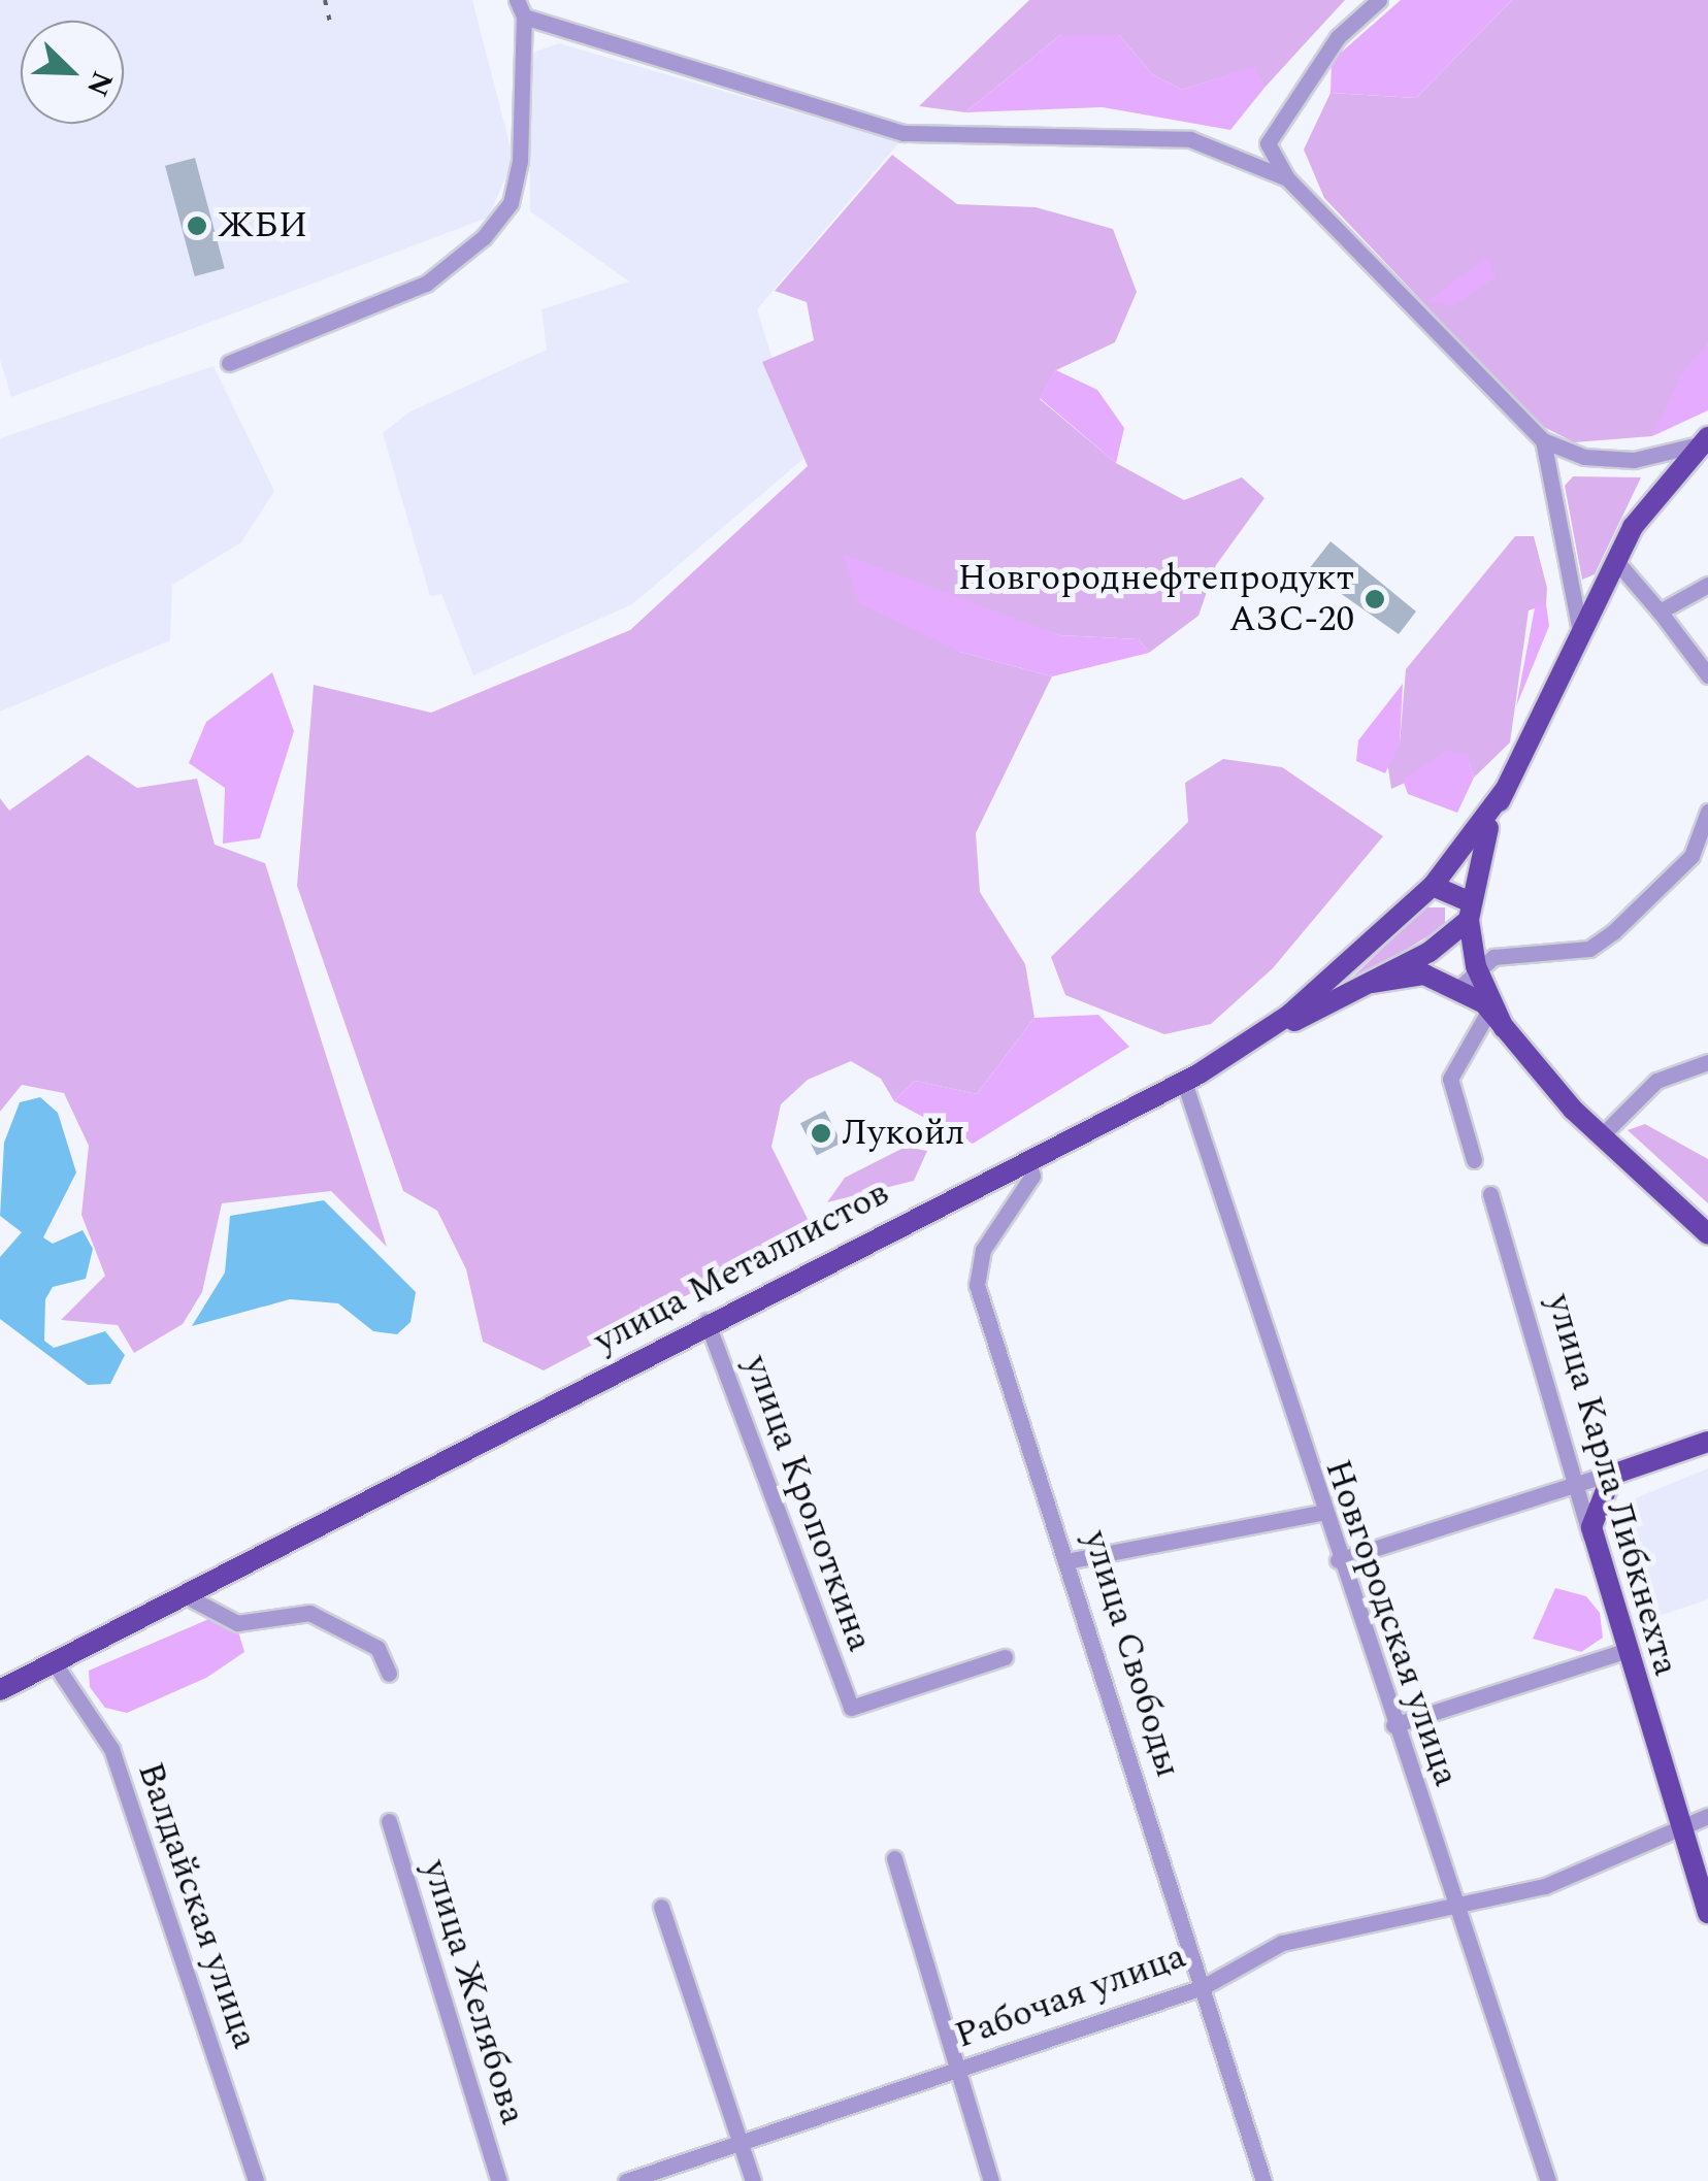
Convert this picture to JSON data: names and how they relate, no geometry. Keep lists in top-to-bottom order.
{
  "streets": {
    "main road": ["улица Металлистов", "улица Карла Либкнехта"],
    "street": [
      "улица Кропоткина",
      "Новгородская улица",
      "улица Свободы",
      "Валдайская улица",
      "улица Желябова",
      "Рабочая улица"
    ]
  },
  "crossings": [
    ["улица Металлистов", "улица Кропоткина"],
    ["улица Металлистов", "Новгородская улица"],
    ["улица Металлистов", "улица Свободы"],
    ["улица Металлистов", "Валдайская улица"],
    ["улица Карла Либкнехта", "Рабочая улица"],
    ["Новгородская улица", "Рабочая улица"],
    ["улица Свободы", "Рабочая улица"]
  ],
  "places": ["ЖБИ", "Новгороднефтепродукт АЗС-20", "Лукойл"],
  "north": "bottom right"
}
